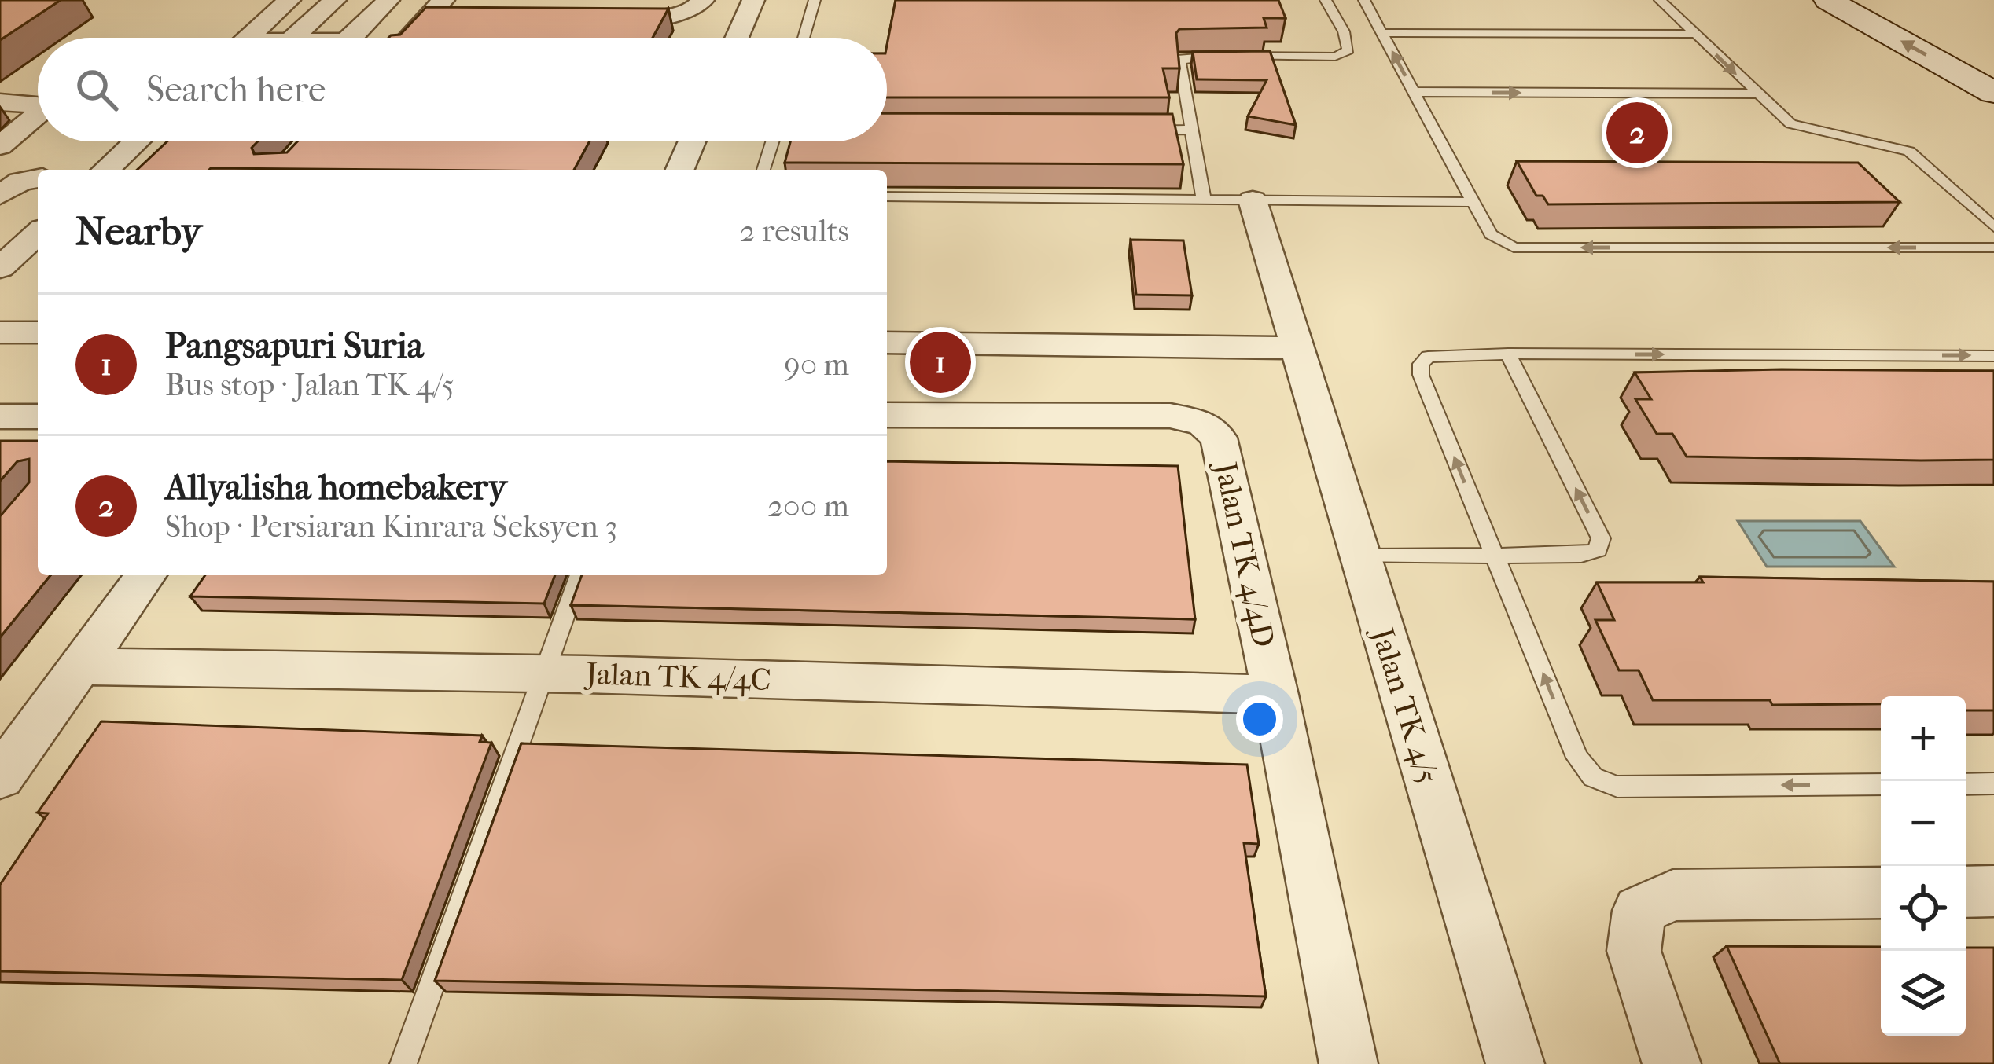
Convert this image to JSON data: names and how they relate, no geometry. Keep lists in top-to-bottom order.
{
  "streets": {
    "street": ["Jalan TK 4/4D", "Jalan TK 4/4C", "Jalan TK 4/5"]
  },
  "crossings": [
    ["Jalan TK 4/4D", "Jalan TK 4/4C"]
  ],
  "page": {
    "search": "Search here",
    "pins": ["2", "1"],
    "heading": ["Nearby", "2 results"],
    "list": [
      {
        "mark": "1",
        "name": "Pangsapuri Suria",
        "note": "Bus stop · Jalan TK 4/5",
        "value": "90 m"
      },
      {
        "mark": "2",
        "name": "Allyalisha homebakery",
        "note": "Shop · Persiaran Kinrara Seksyen 3",
        "value": "200 m"
      }
    ],
    "map_buttons": ["+", "−"]
  }
}
